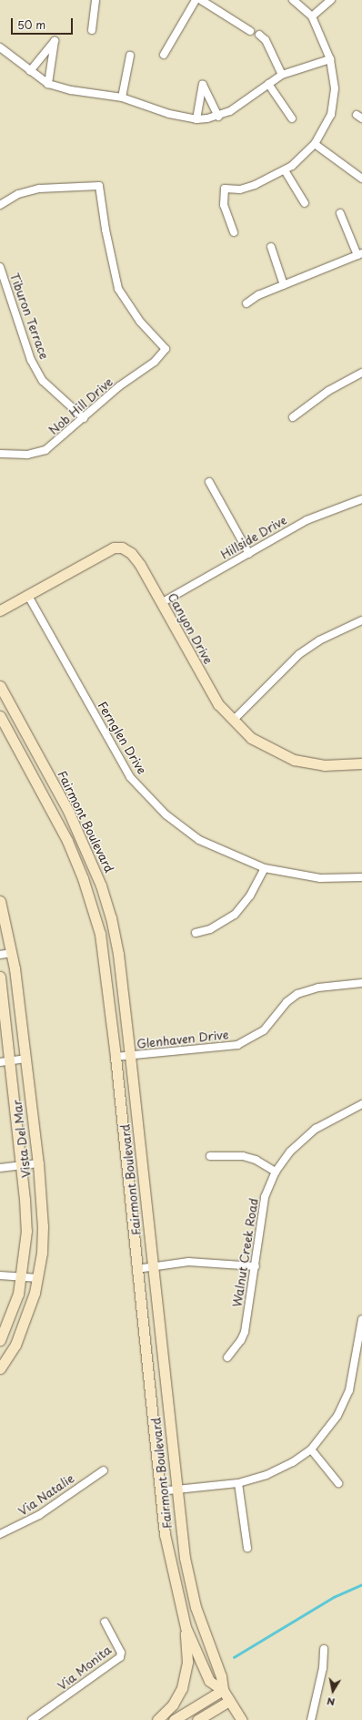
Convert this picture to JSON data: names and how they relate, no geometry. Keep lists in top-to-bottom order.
{
  "streets": {
    "main road": ["Canyon Drive", "Fairmont Boulevard", "Vista Del Mar"],
    "street": [
      "Tiburon Terrace",
      "Nob Hill Drive",
      "Hillside Drive",
      "Fernglen Drive",
      "Glenhaven Drive",
      "Walnut Creek Road",
      "Via Natalie",
      "Via Monita"
    ]
  },
  "crossings": [
    ["Tiburon Terrace", "Nob Hill Drive"],
    ["Hillside Drive", "Canyon Drive"],
    ["Canyon Drive", "Fernglen Drive"],
    ["Fairmont Boulevard", "Glenhaven Drive"]
  ],
  "scale_bar": "50 m",
  "north": "bottom"
}
